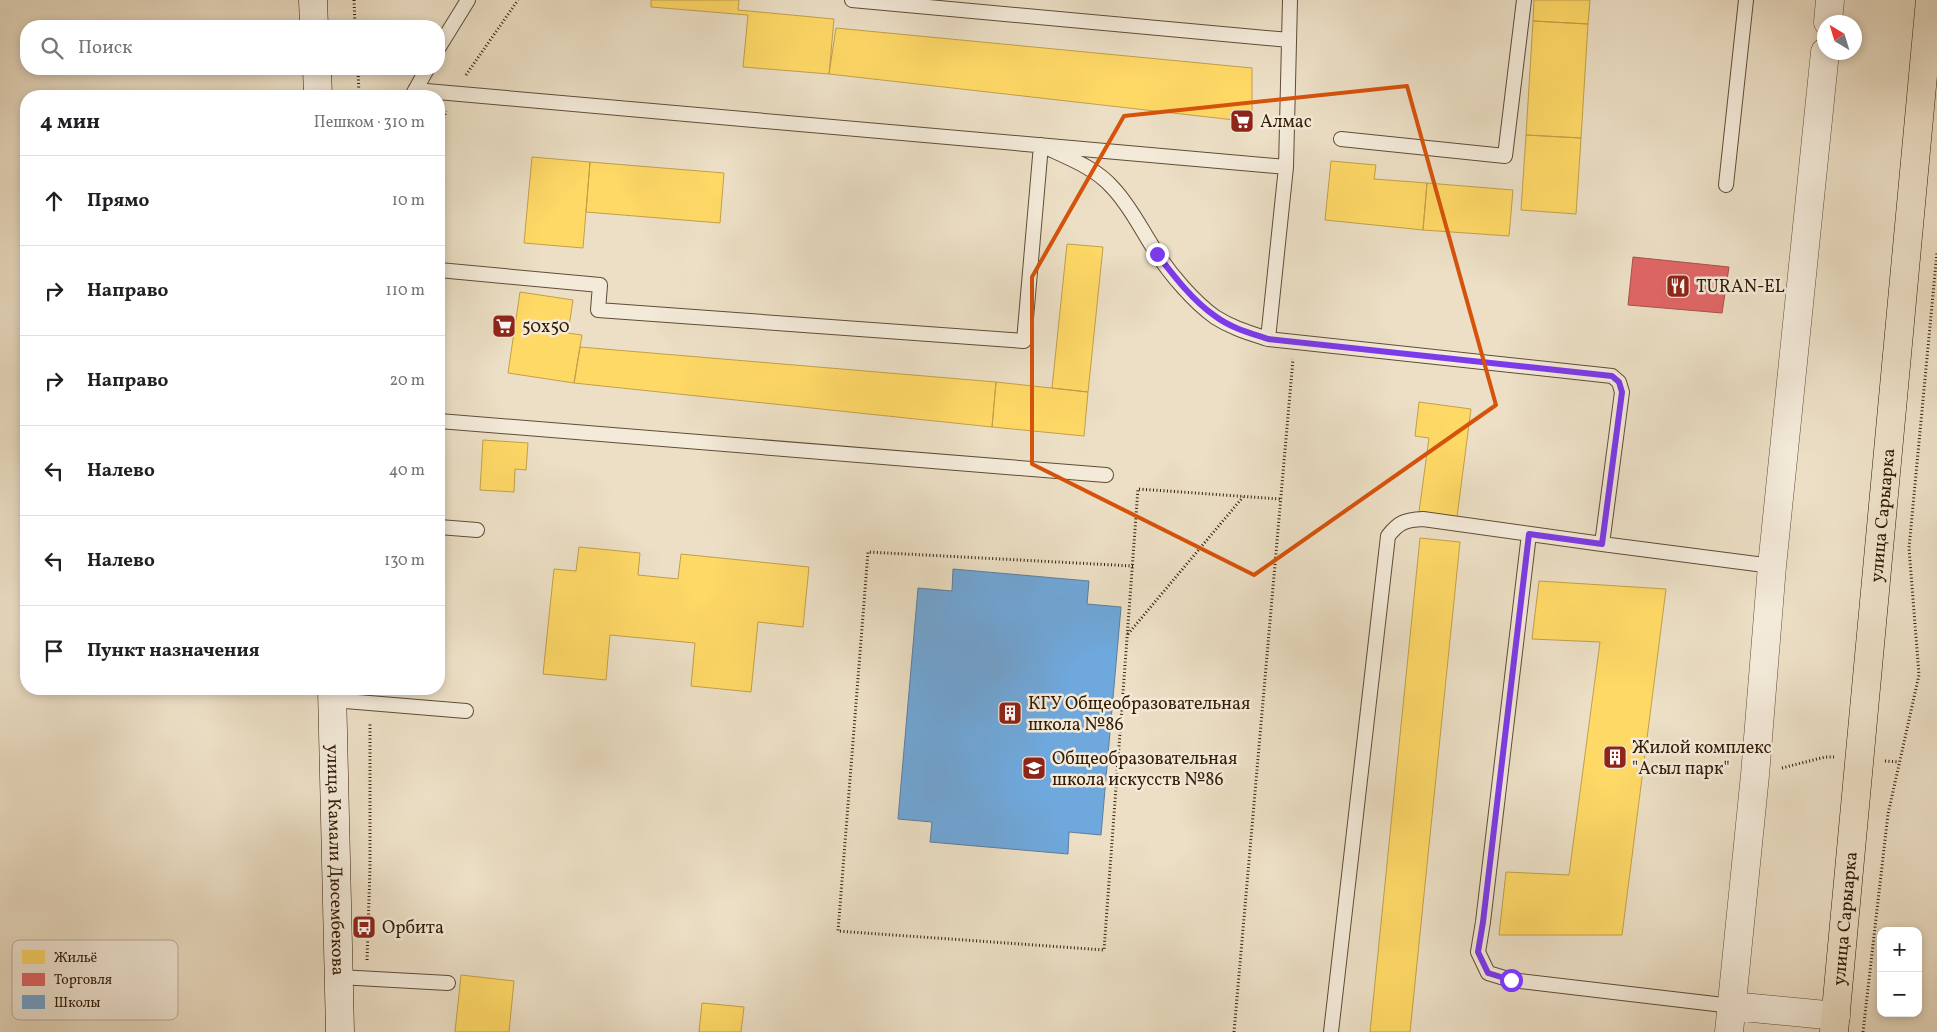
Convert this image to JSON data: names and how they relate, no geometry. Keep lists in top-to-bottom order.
{
  "streets": {
    "main road": ["улица Сарыарка"],
    "street": ["улица Камали Дюсембекова"]
  },
  "places": {
    "supermarket": ["Алмас", "50х50"],
    "restaurant": ["TURAN-EL"],
    "building": ["КГУ Общеобразовательная школа №86", "Жилой комплекс \"Асыл парк\""],
    "school or university": ["Общеобразовательная школа искусств №86"],
    "bus stop": ["Орбита"]
  },
  "legend": ["Жильё", "Торговля", "Школы"],
  "north": "top left",
  "page": {
    "search": "Поиск",
    "heading": ["4 мин", "Пешком · 310 m"],
    "list": [
      ["Прямо", "10 m"],
      ["Направо", "110 m"],
      ["Направо", "20 m"],
      ["Налево", "40 m"],
      ["Налево", "130 m"],
      "Пункт назначения"
    ],
    "map_buttons": ["+", "−"]
  }
}
